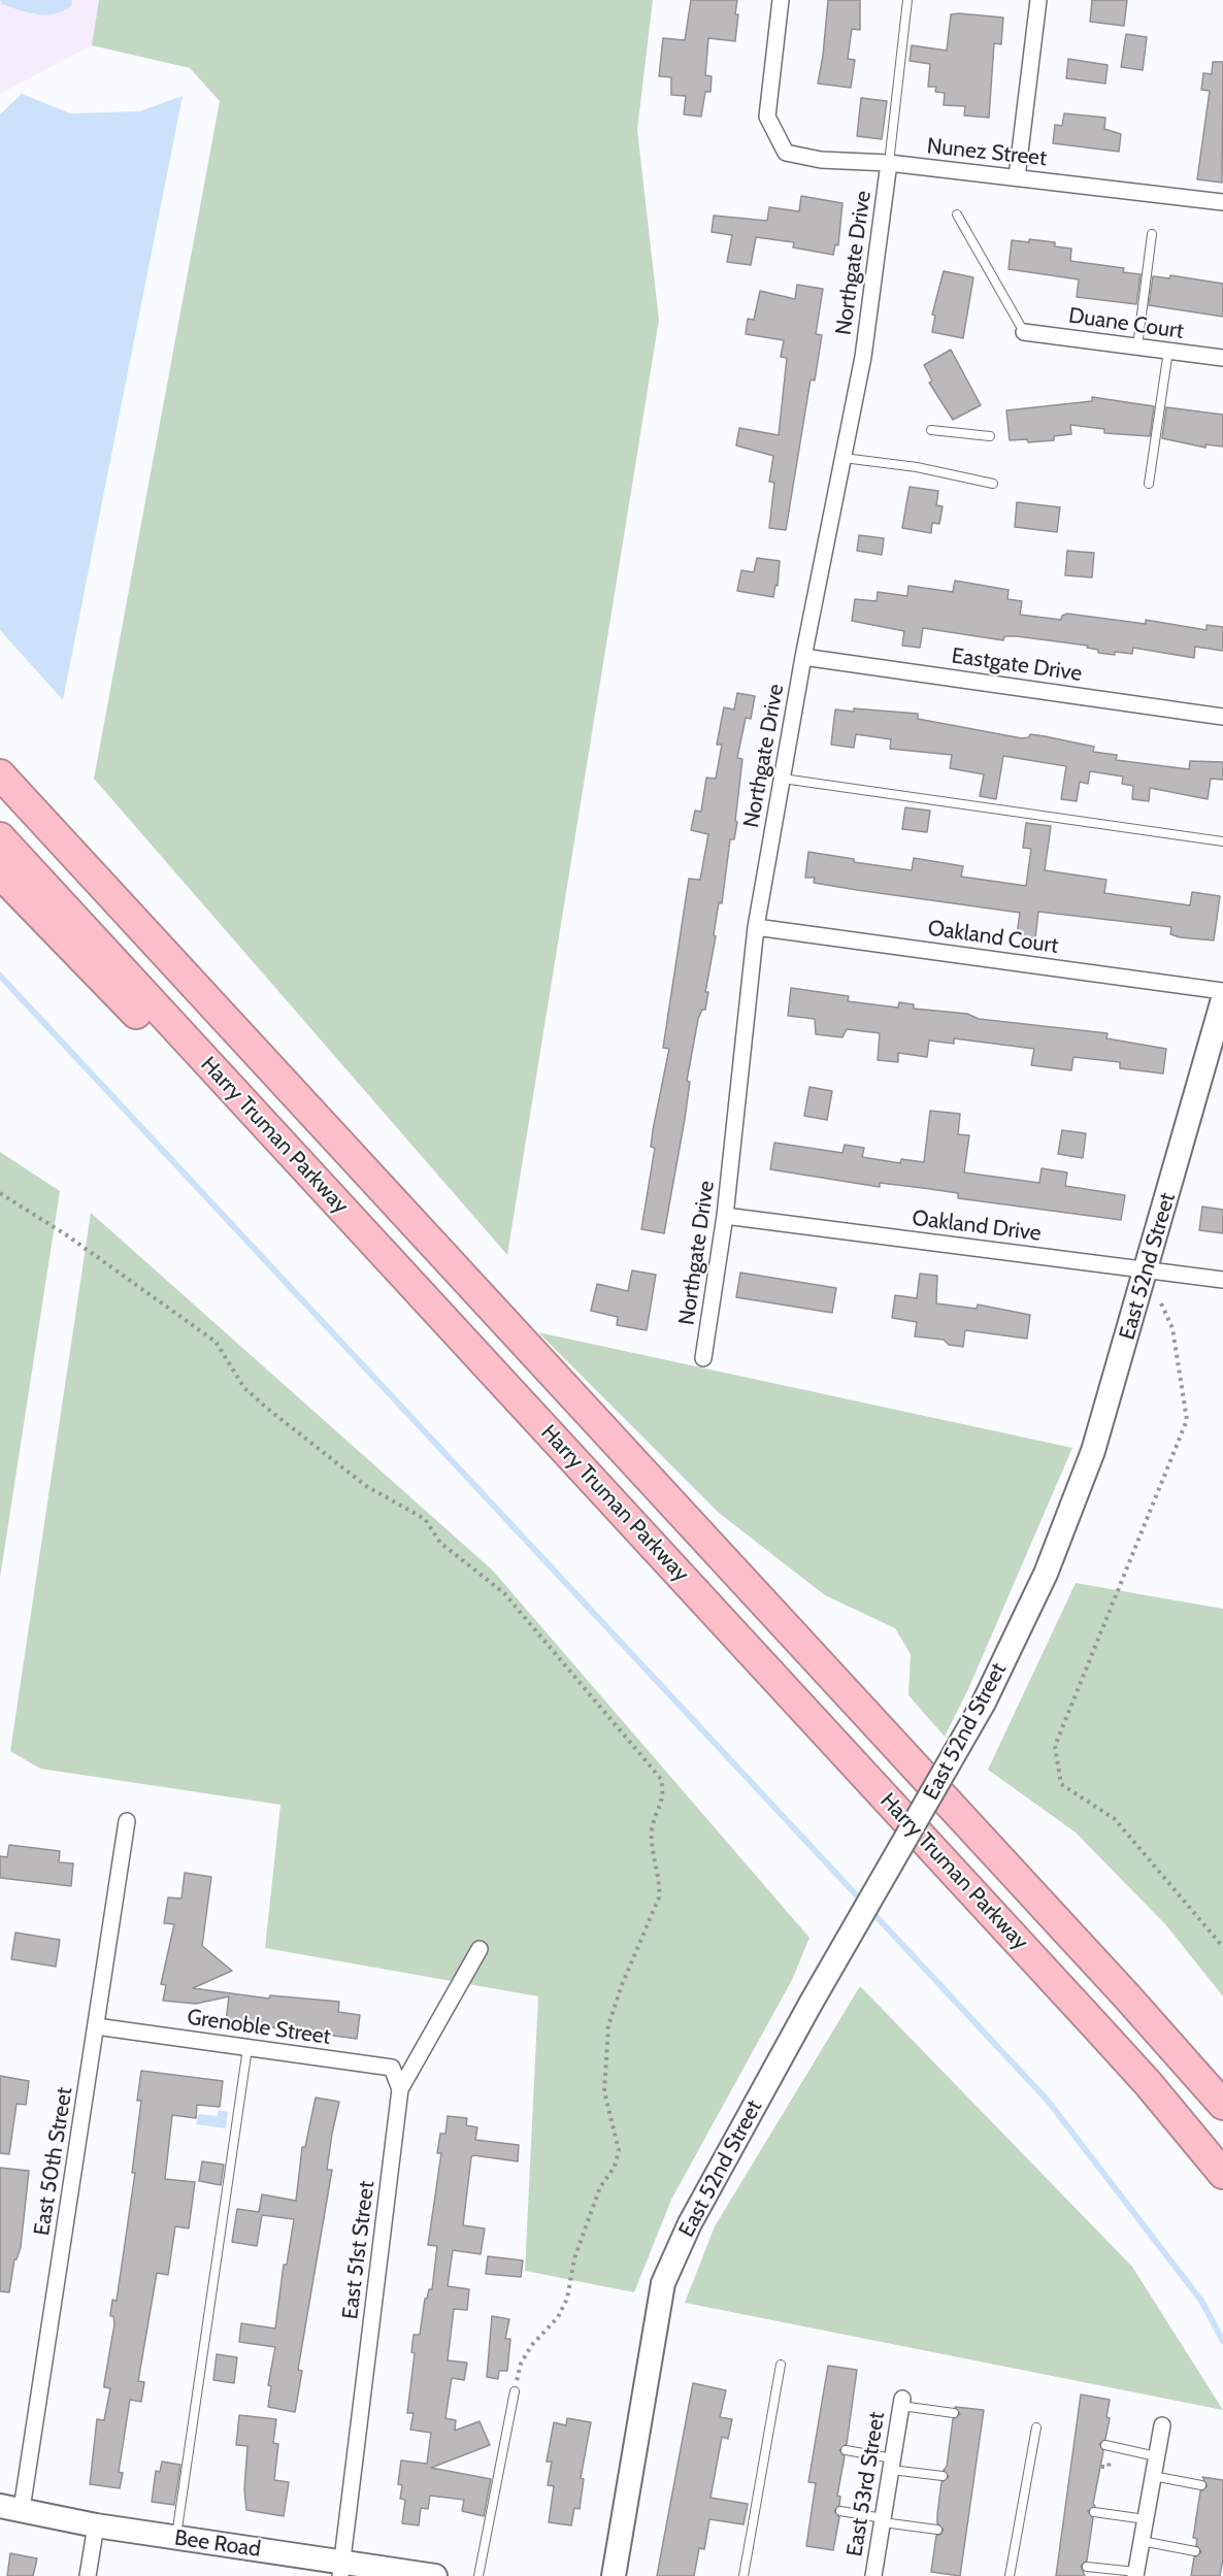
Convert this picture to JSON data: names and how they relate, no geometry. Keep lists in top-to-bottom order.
{
  "streets": {
    "highway": ["Harry Truman Parkway"],
    "main road": ["East 52nd Street", "Bee Road"],
    "street": [
      "Nunez Street",
      "Northgate Drive",
      "Duane Court",
      "Eastgate Drive",
      "Oakland Court",
      "Oakland Drive",
      "Grenoble Street",
      "East 50th Street",
      "East 51st Street",
      "East 53rd Street"
    ]
  },
  "crossings": [
    ["Nunez Street", "Northgate Drive"],
    ["Northgate Drive", "Eastgate Drive"],
    ["Northgate Drive", "Oakland Court"],
    ["Northgate Drive", "Oakland Drive"],
    ["Oakland Drive", "East 52nd Street"],
    ["Grenoble Street", "East 50th Street"],
    ["Grenoble Street", "East 51st Street"],
    ["East 50th Street", "Bee Road"],
    ["East 51st Street", "Bee Road"]
  ]
}
